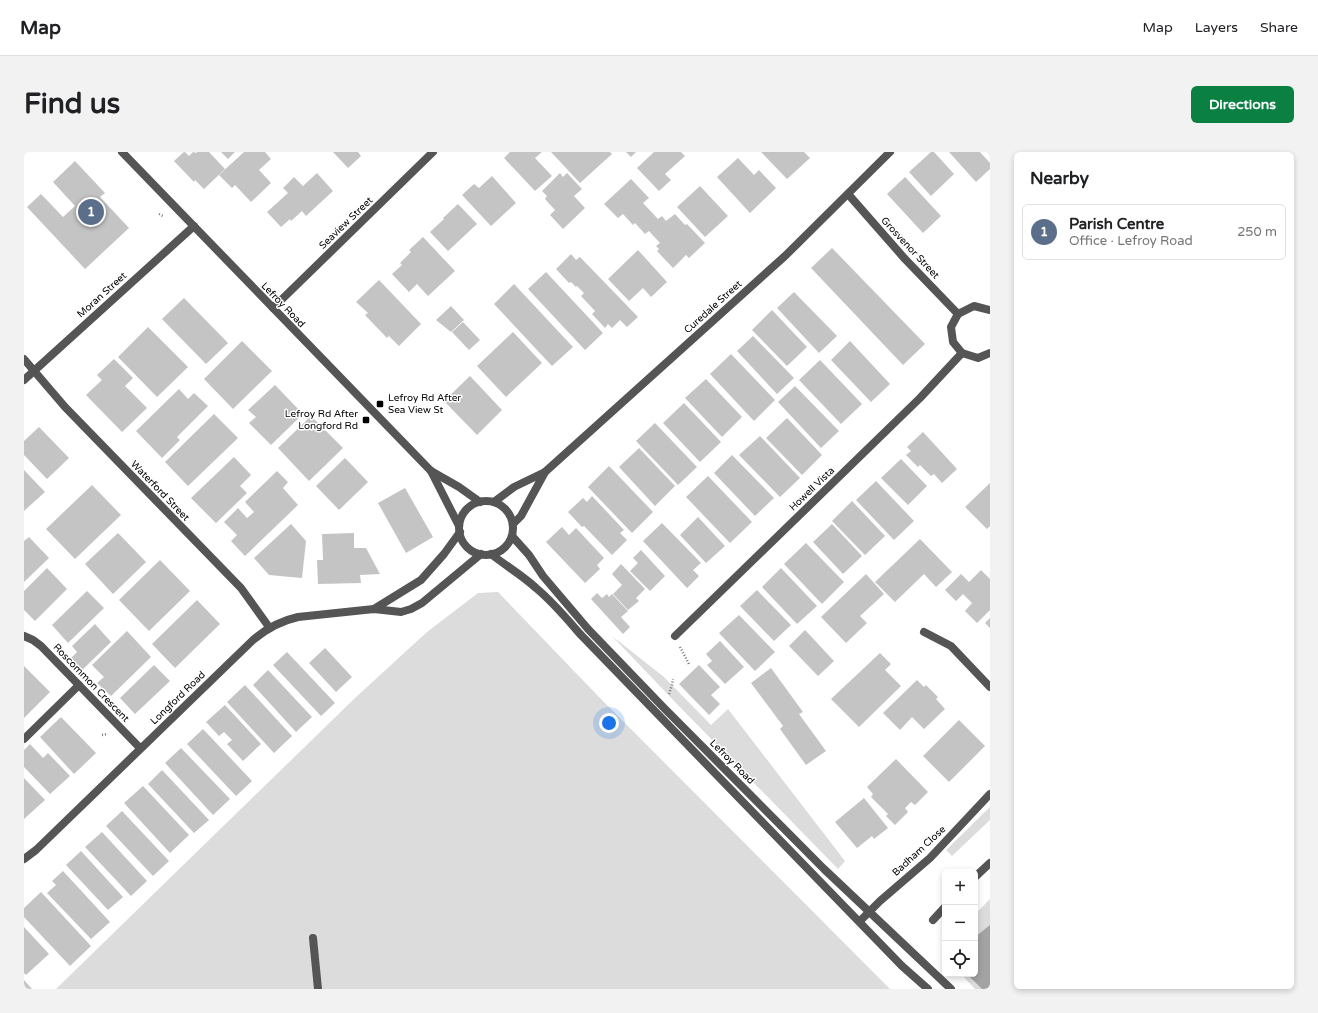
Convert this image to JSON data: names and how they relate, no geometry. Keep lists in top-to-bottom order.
{
  "streets": {
    "street": [
      "Seaview Street",
      "Grosvenor Street",
      "Moran Street",
      "Lefroy Road",
      "Curedale Street",
      "Howell Vista",
      "Waterford Street",
      "Roscommon Crescent",
      "Longford Road",
      "Badham Close"
    ]
  },
  "crossings": [
    ["Seaview Street", "Lefroy Road"],
    ["Grosvenor Street", "Curedale Street"],
    ["Moran Street", "Lefroy Road"],
    ["Moran Street", "Waterford Street"],
    ["Lefroy Road", "Curedale Street"],
    ["Lefroy Road", "Longford Road"],
    ["Lefroy Road", "Badham Close"],
    ["Curedale Street", "Longford Road"],
    ["Waterford Street", "Longford Road"],
    ["Roscommon Crescent", "Longford Road"]
  ],
  "places": {
    "transit": ["Lefroy Rd After Sea View St", "Lefroy Rd After Longford Rd"]
  },
  "page": {
    "header": "Map",
    "nav": ["Map", "Layers", "Share"],
    "buttons": "Directions",
    "title": "Find us",
    "heading": "Nearby",
    "pins": "1",
    "list": [
      {
        "mark": "1",
        "name": "Parish Centre",
        "note": "Office · Lefroy Road",
        "value": "250 m"
      }
    ],
    "map_buttons": ["+", "−"]
  }
}
